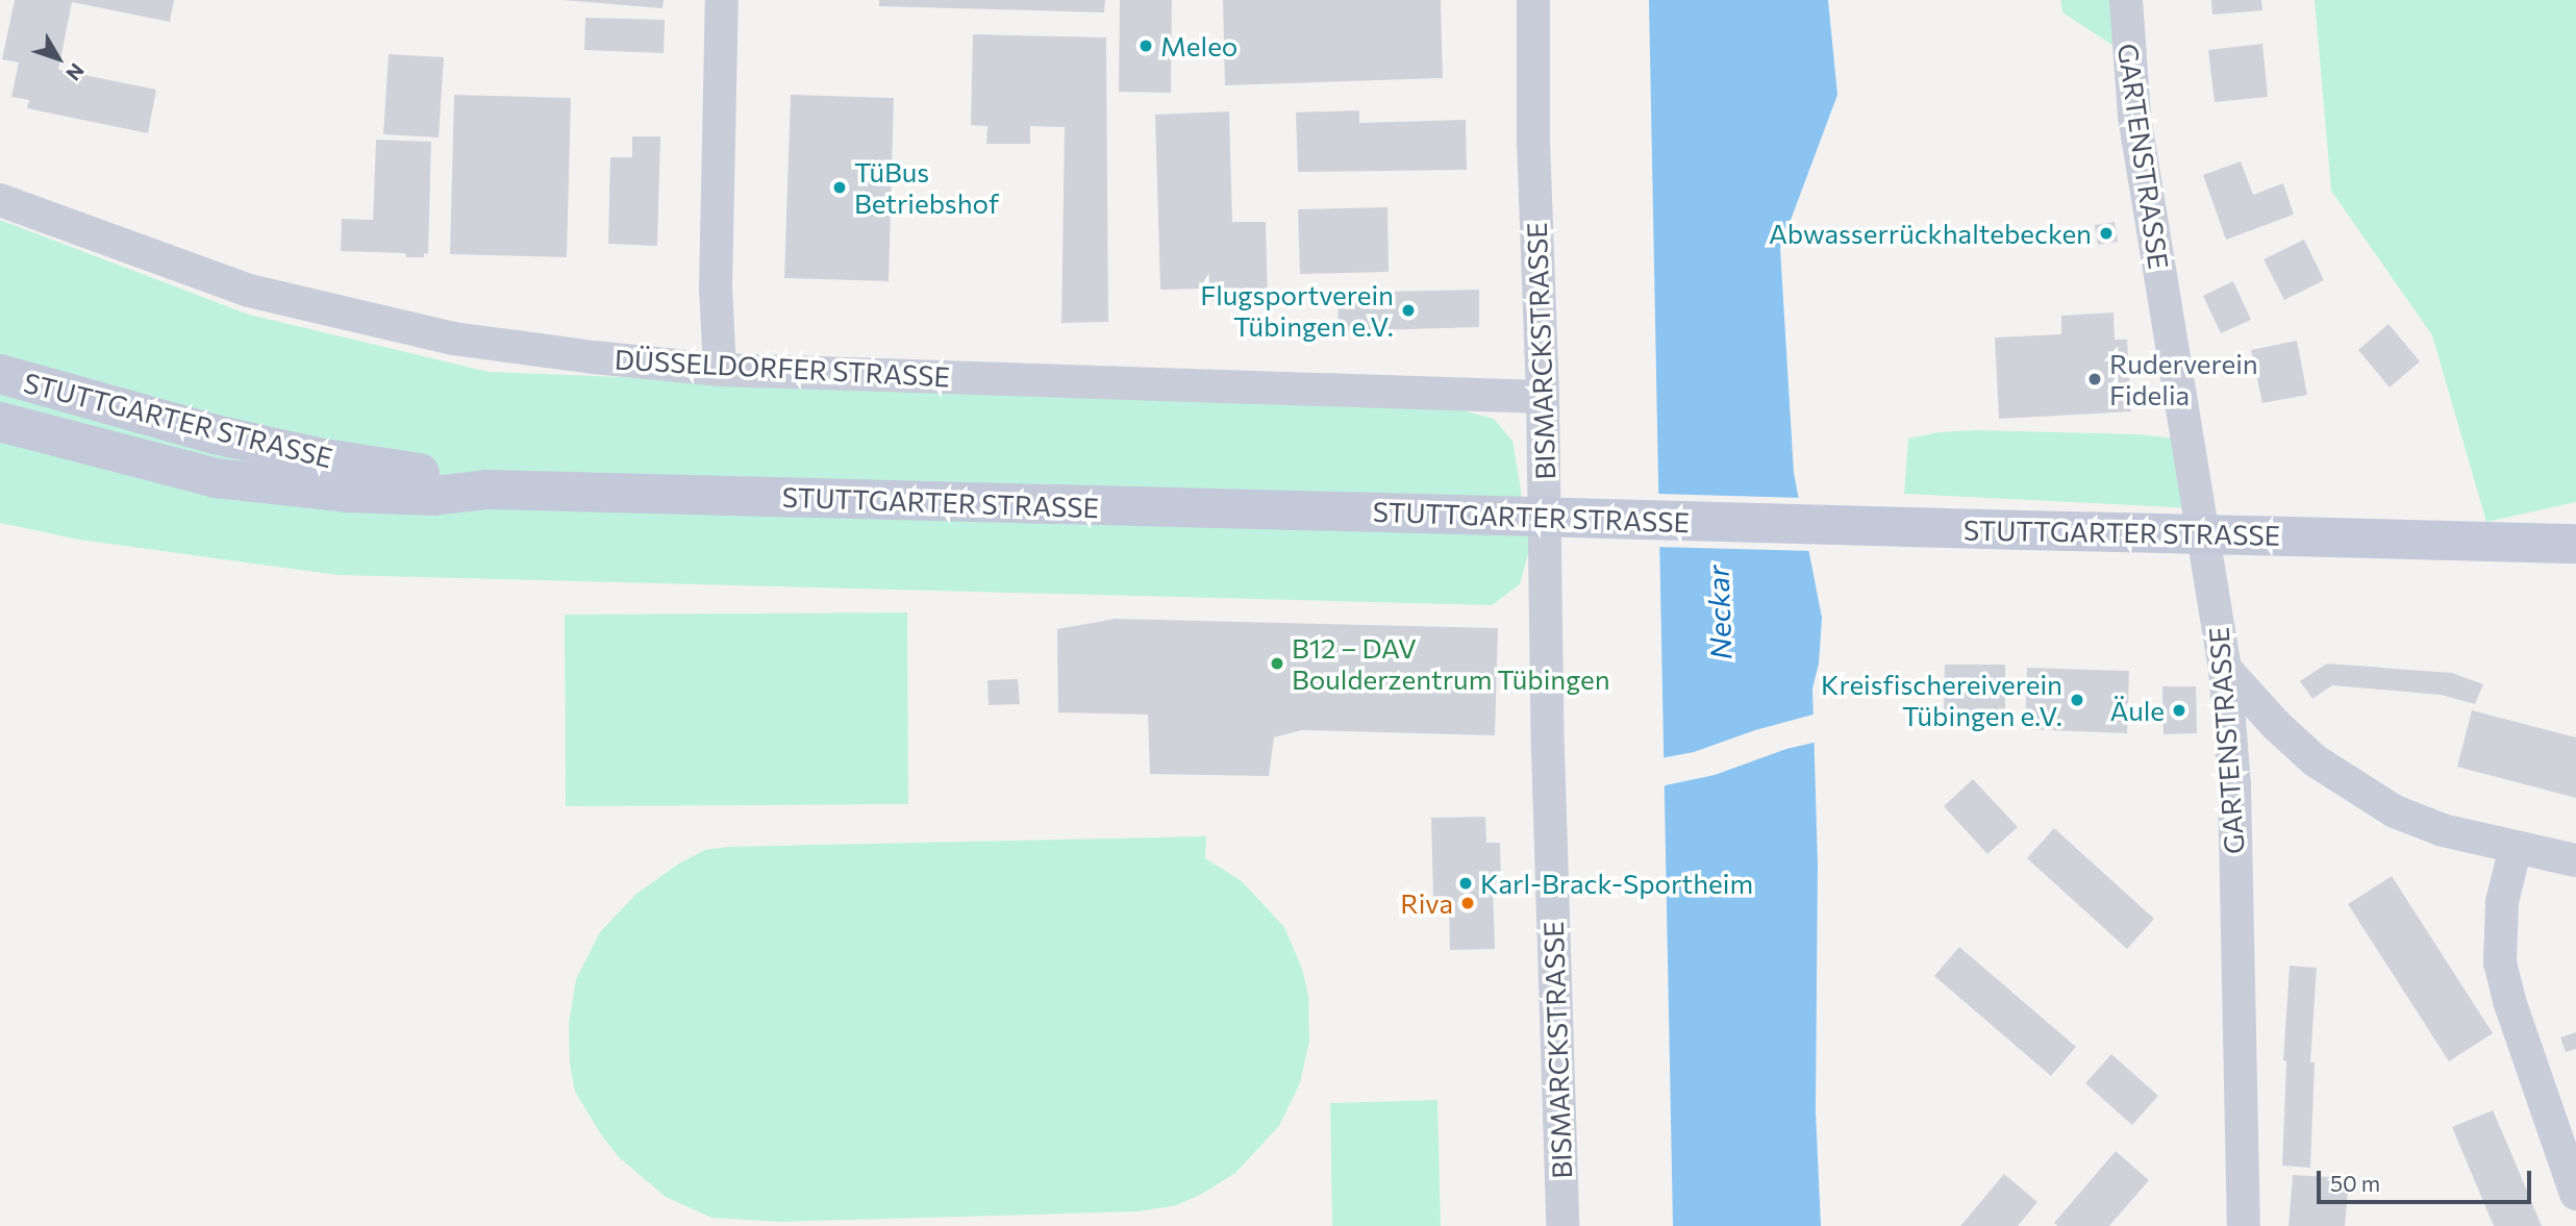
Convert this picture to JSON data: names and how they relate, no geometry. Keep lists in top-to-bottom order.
{
  "streets": {
    "main road": ["STUTTGARTER STRASSE"],
    "street": ["GARTENSTRASSE", "BISMARCKSTRASSE", "DÜSSELDORFER STRASSE"]
  },
  "crossings": [
    ["BISMARCKSTRASSE", "DÜSSELDORFER STRASSE"]
  ],
  "water": ["Neckar"],
  "places": [
    "Meleo",
    "TüBus Betriebshof",
    "Abwasserrückhaltebecken",
    "Flugsportverein Tübingen e.V.",
    "Ruderverein Fidelia",
    "B12 – DAV Boulderzentrum Tübingen",
    "Kreisfischereiverein Tübingen e.V.",
    "Äule",
    "Karl-Brack-Sportheim",
    "Riva"
  ],
  "scale_bar": "50 m",
  "north": "bottom right"
}
